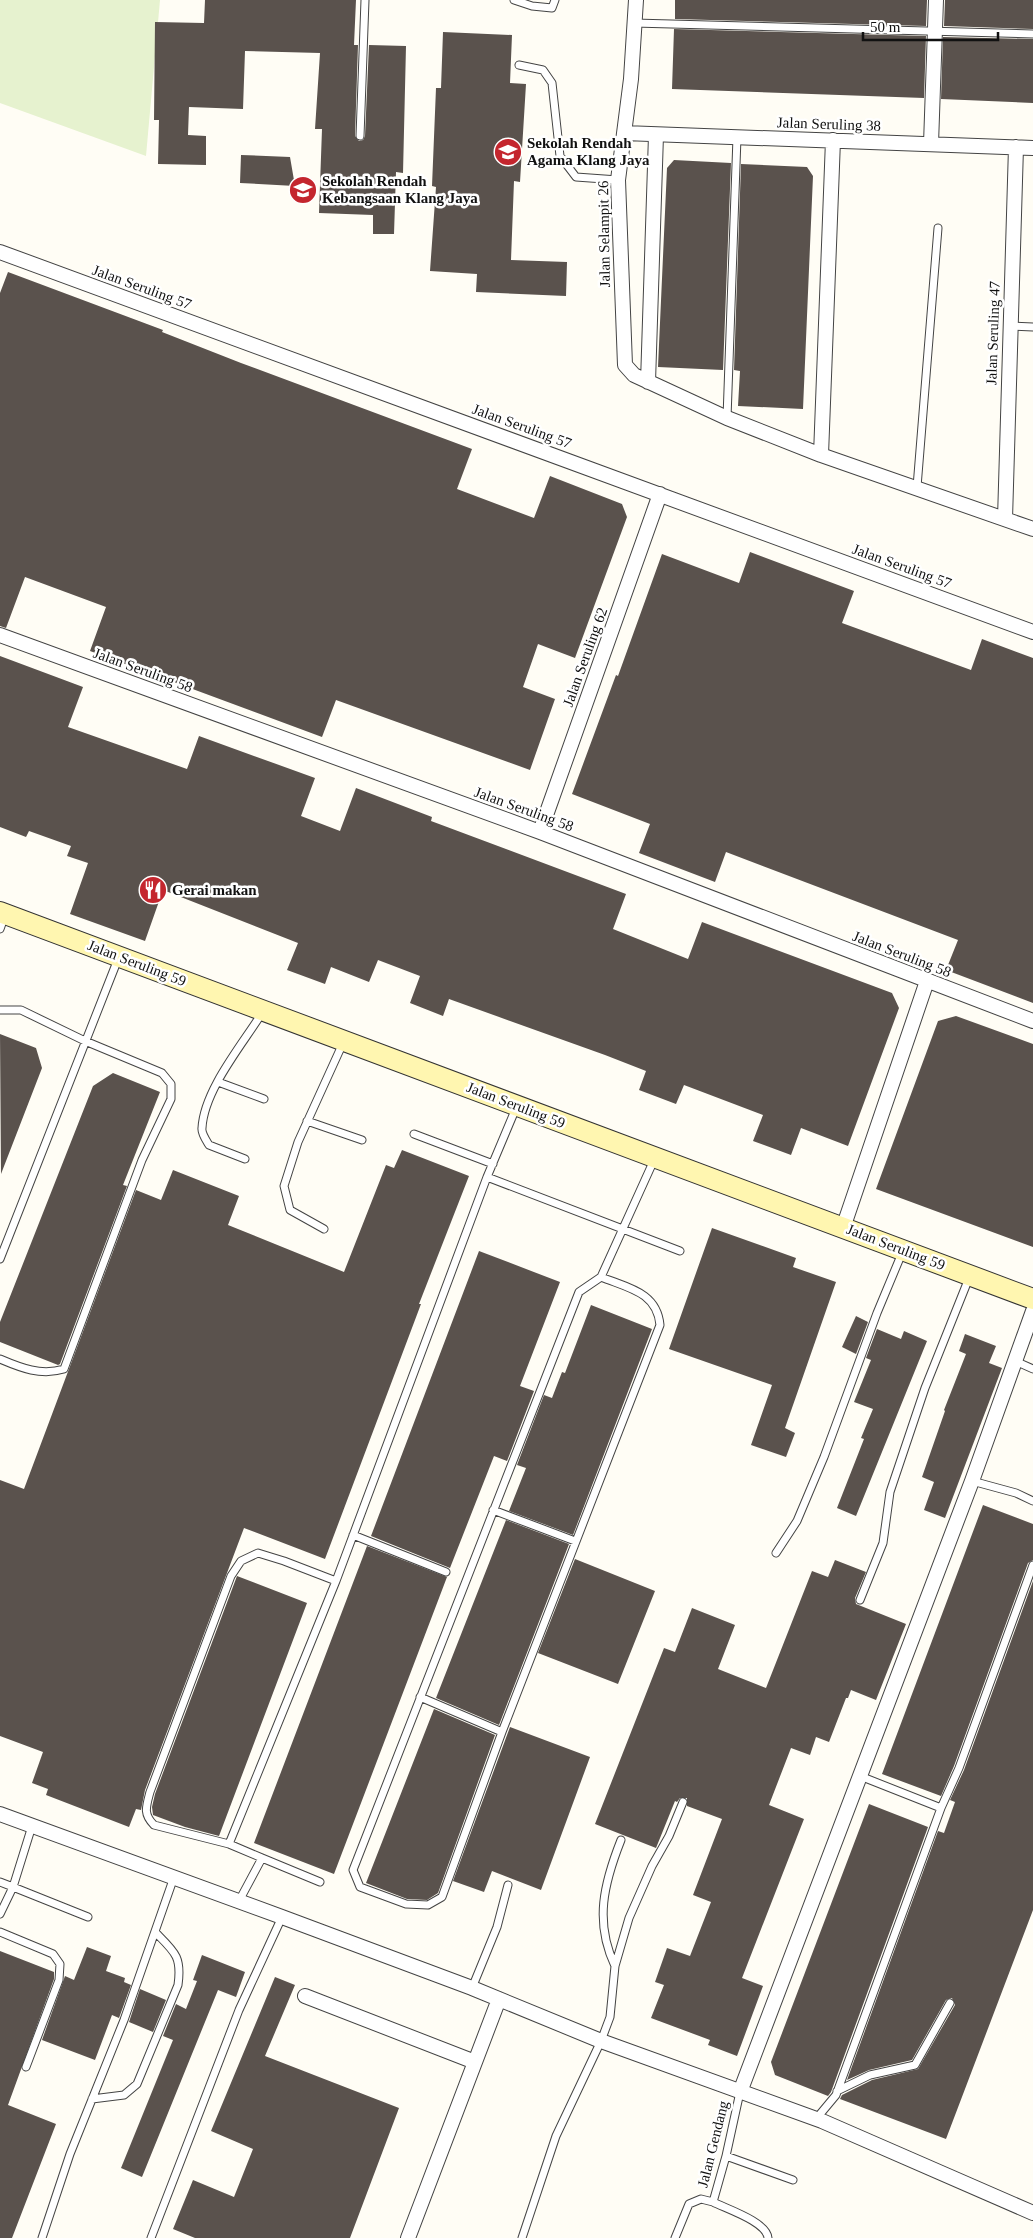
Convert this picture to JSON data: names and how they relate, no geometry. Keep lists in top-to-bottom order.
{
  "streets": {
    "main road": ["Jalan Seruling 59"],
    "street": [
      "Jalan Seruling 38",
      "Jalan Selampit 26",
      "Jalan Seruling 57",
      "Jalan Seruling 47",
      "Jalan Seruling 62",
      "Jalan Seruling 58"
    ],
    "lane": ["Jalan Gendang"]
  },
  "crossings": [
    ["Jalan Seruling 38", "Jalan Selampit 26"],
    ["Jalan Seruling 38", "Jalan Seruling 47"],
    ["Jalan Seruling 57", "Jalan Seruling 62"],
    ["Jalan Seruling 62", "Jalan Seruling 58"]
  ],
  "places": {
    "school or university": ["Sekolah Rendah Agama Klang Jaya", "Sekolah Rendah Kebangsaan Klang Jaya"],
    "restaurant": ["Gerai makan"]
  },
  "scale_bar": "50 m"
}
